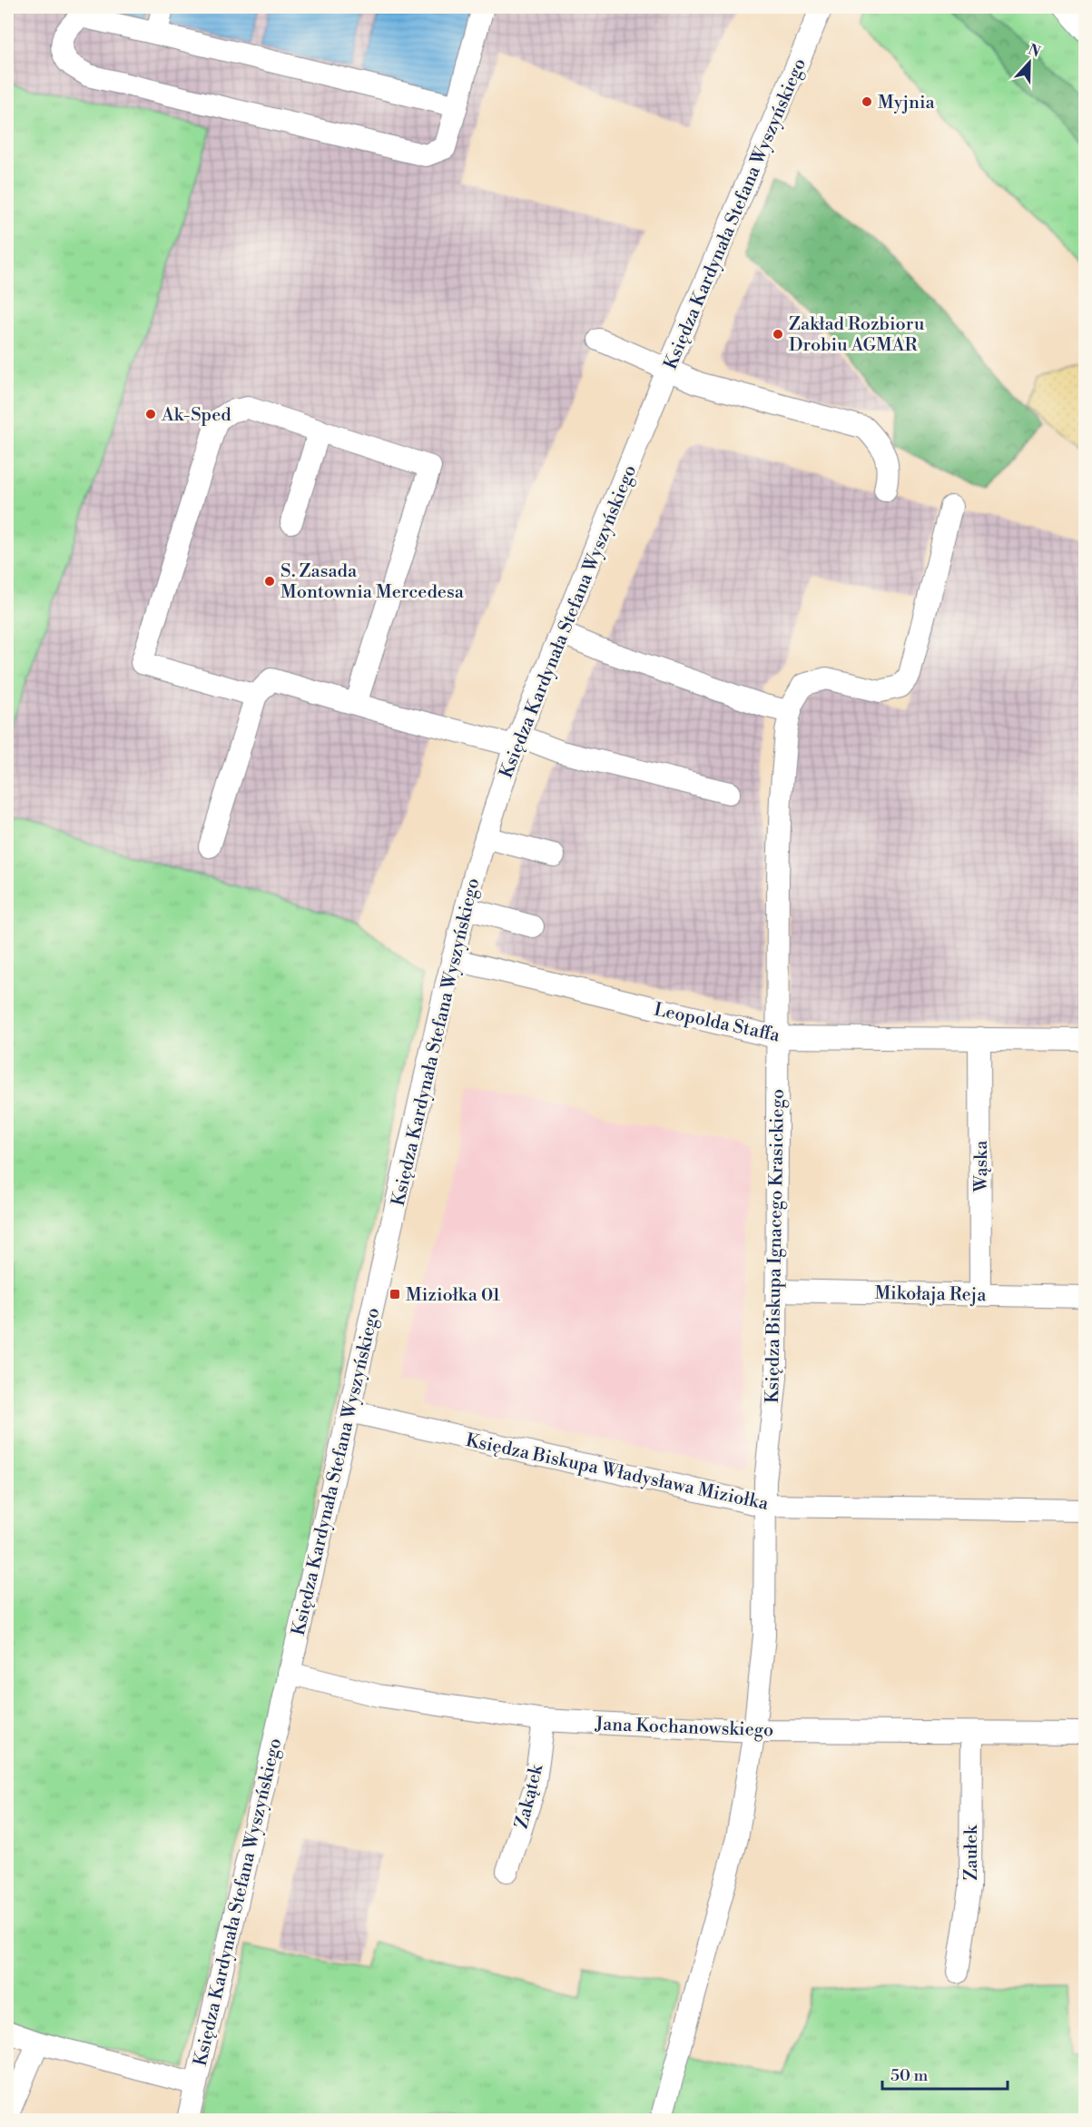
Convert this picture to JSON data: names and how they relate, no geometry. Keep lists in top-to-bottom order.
{
  "streets": {
    "street": [
      "Księdza Kardynała Stefana Wyszyńskiego",
      "Leopolda Staffa",
      "Wąska",
      "Księdza Biskupa Ignacego Krasickiego",
      "Mikołaja Reja",
      "Księdza Biskupa Władysława Miziołka",
      "Jana Kochanowskiego",
      "Zakątek",
      "Zaułek"
    ]
  },
  "crossings": [
    ["Księdza Kardynała Stefana Wyszyńskiego", "Leopolda Staffa"],
    ["Księdza Kardynała Stefana Wyszyńskiego", "Księdza Biskupa Władysława Miziołka"],
    ["Księdza Kardynała Stefana Wyszyńskiego", "Jana Kochanowskiego"],
    ["Leopolda Staffa", "Wąska"],
    ["Leopolda Staffa", "Księdza Biskupa Ignacego Krasickiego"],
    ["Wąska", "Mikołaja Reja"],
    ["Księdza Biskupa Ignacego Krasickiego", "Mikołaja Reja"],
    ["Księdza Biskupa Ignacego Krasickiego", "Księdza Biskupa Władysława Miziołka"],
    ["Księdza Biskupa Ignacego Krasickiego", "Jana Kochanowskiego"],
    ["Jana Kochanowskiego", "Zakątek"],
    ["Jana Kochanowskiego", "Zaułek"]
  ],
  "places": {
    "other": [
      "Myjnia",
      "Zakład Rozbioru Drobiu AGMAR",
      "Ak-Sped",
      "S. Zasada Montownia Mercedesa"
    ],
    "transit": ["Miziołka 01"]
  },
  "scale_bar": "50 m",
  "north": "top"
}
